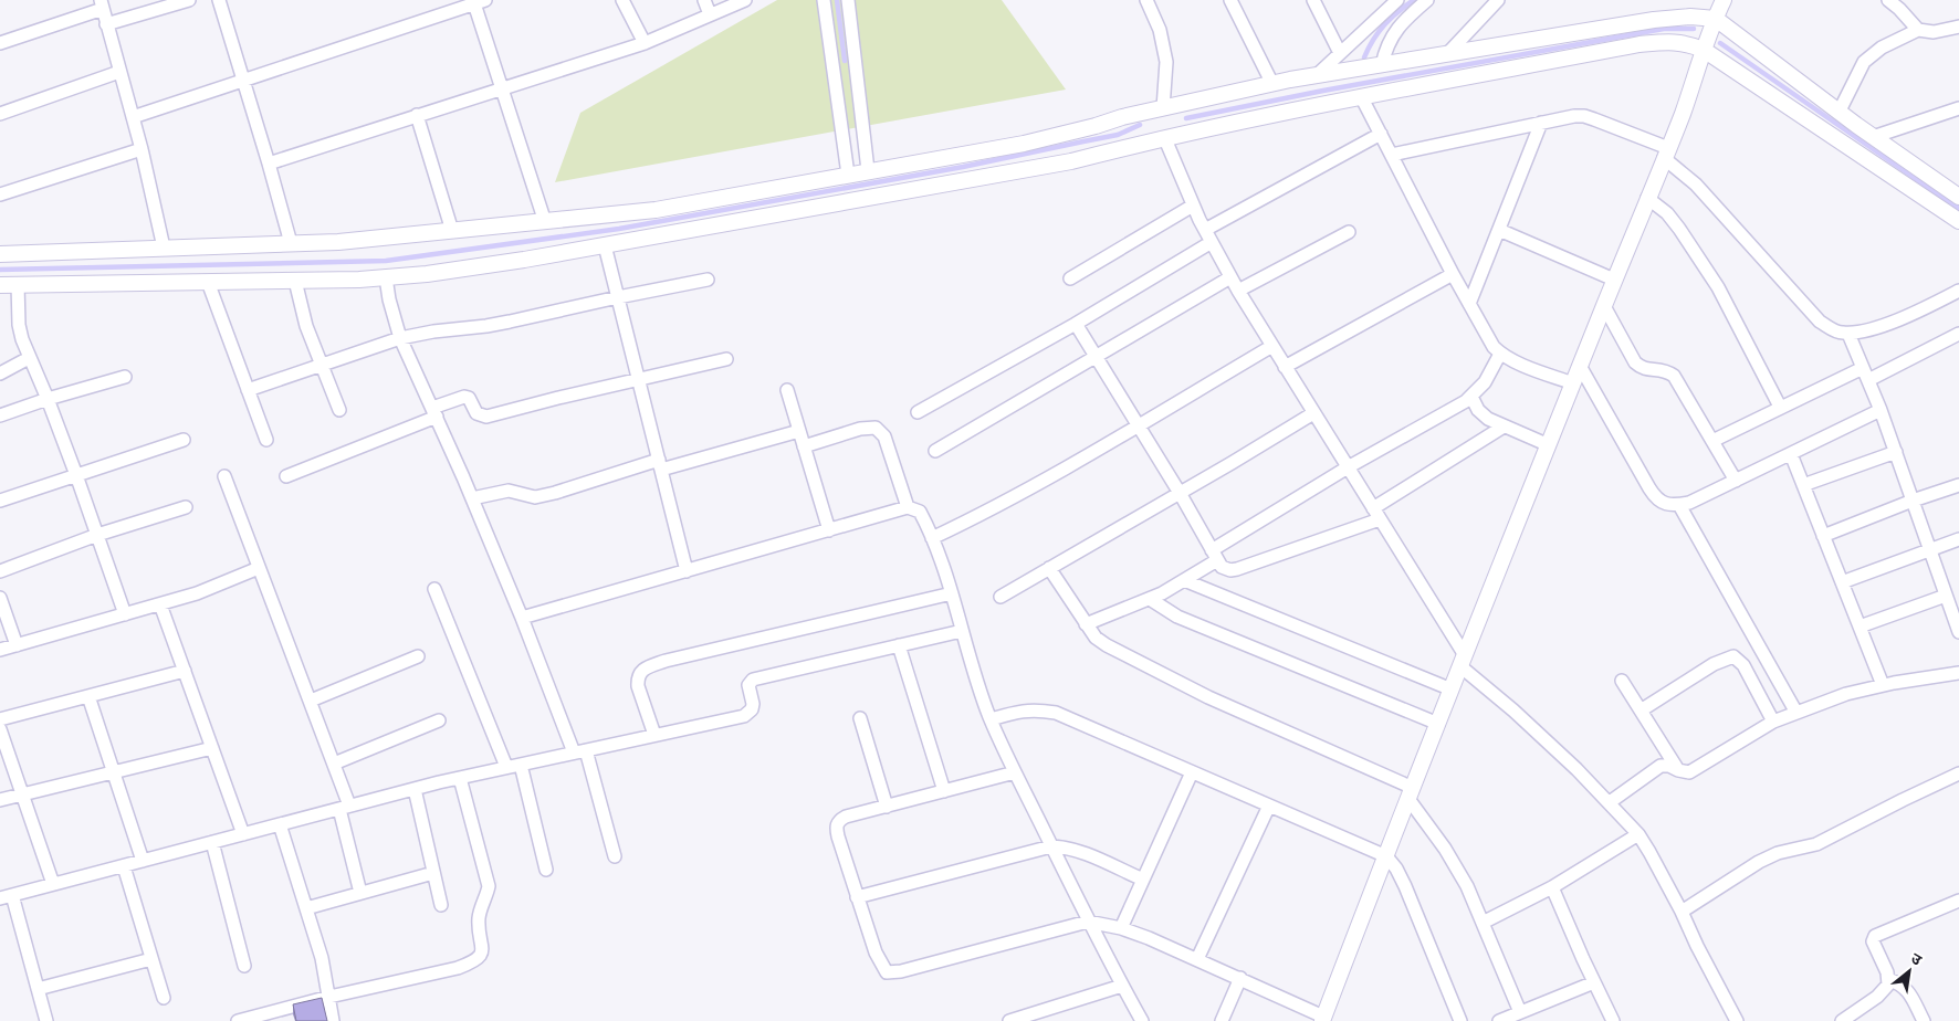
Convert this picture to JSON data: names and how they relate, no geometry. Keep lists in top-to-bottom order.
{
  "north": "top right"
}
